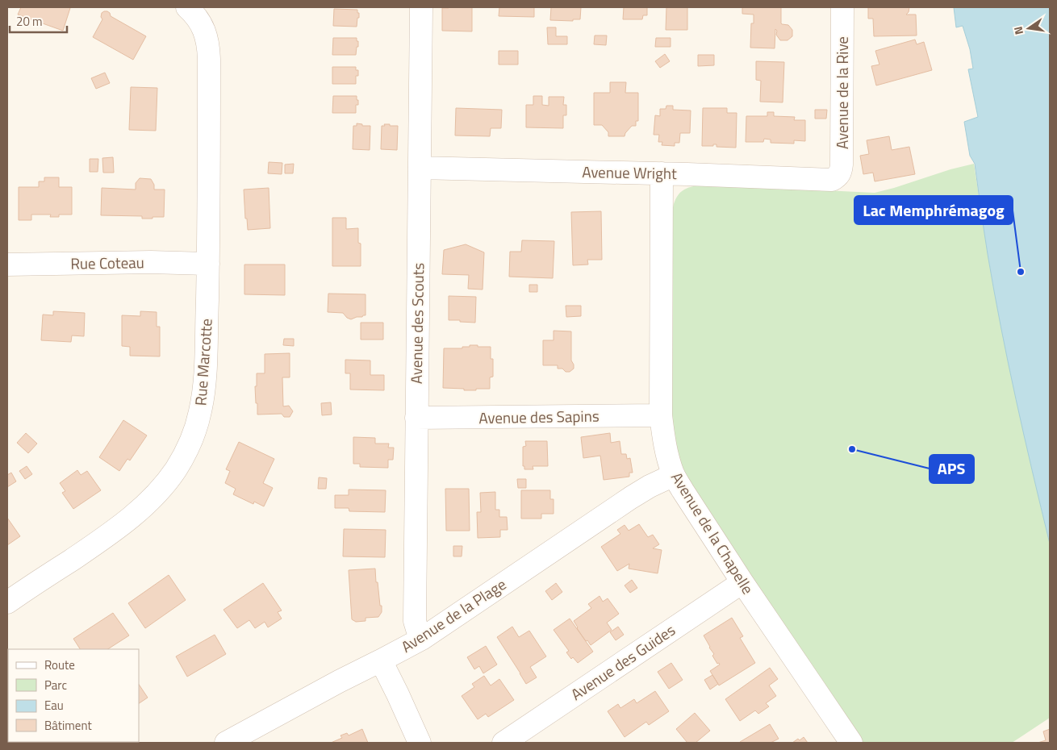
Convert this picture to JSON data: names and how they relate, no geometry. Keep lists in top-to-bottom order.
{
  "streets": {
    "street": [
      "Avenue de la Rive",
      "Avenue Wright",
      "Rue Coteau",
      "Avenue des Scouts",
      "Rue Marcotte",
      "Avenue des Sapins",
      "Avenue de la Chapelle",
      "Avenue de la Plage",
      "Avenue des Guides"
    ]
  },
  "crossings": [
    ["Avenue de la Rive", "Avenue Wright"],
    ["Avenue Wright", "Avenue des Scouts"],
    ["Avenue Wright", "Avenue de la Chapelle"],
    ["Rue Coteau", "Rue Marcotte"],
    ["Avenue des Scouts", "Avenue des Sapins"],
    ["Avenue des Scouts", "Avenue de la Plage"],
    ["Avenue des Sapins", "Avenue de la Chapelle"],
    ["Avenue de la Chapelle", "Avenue de la Plage"],
    ["Avenue de la Chapelle", "Avenue des Guides"]
  ],
  "places": ["Lac Memphrémagog", "APS"],
  "legend": [
    "Route",
    "Parc",
    "Eau",
    "Bâtiment"
  ],
  "scale_bar": "20 m",
  "north": "left"
}
